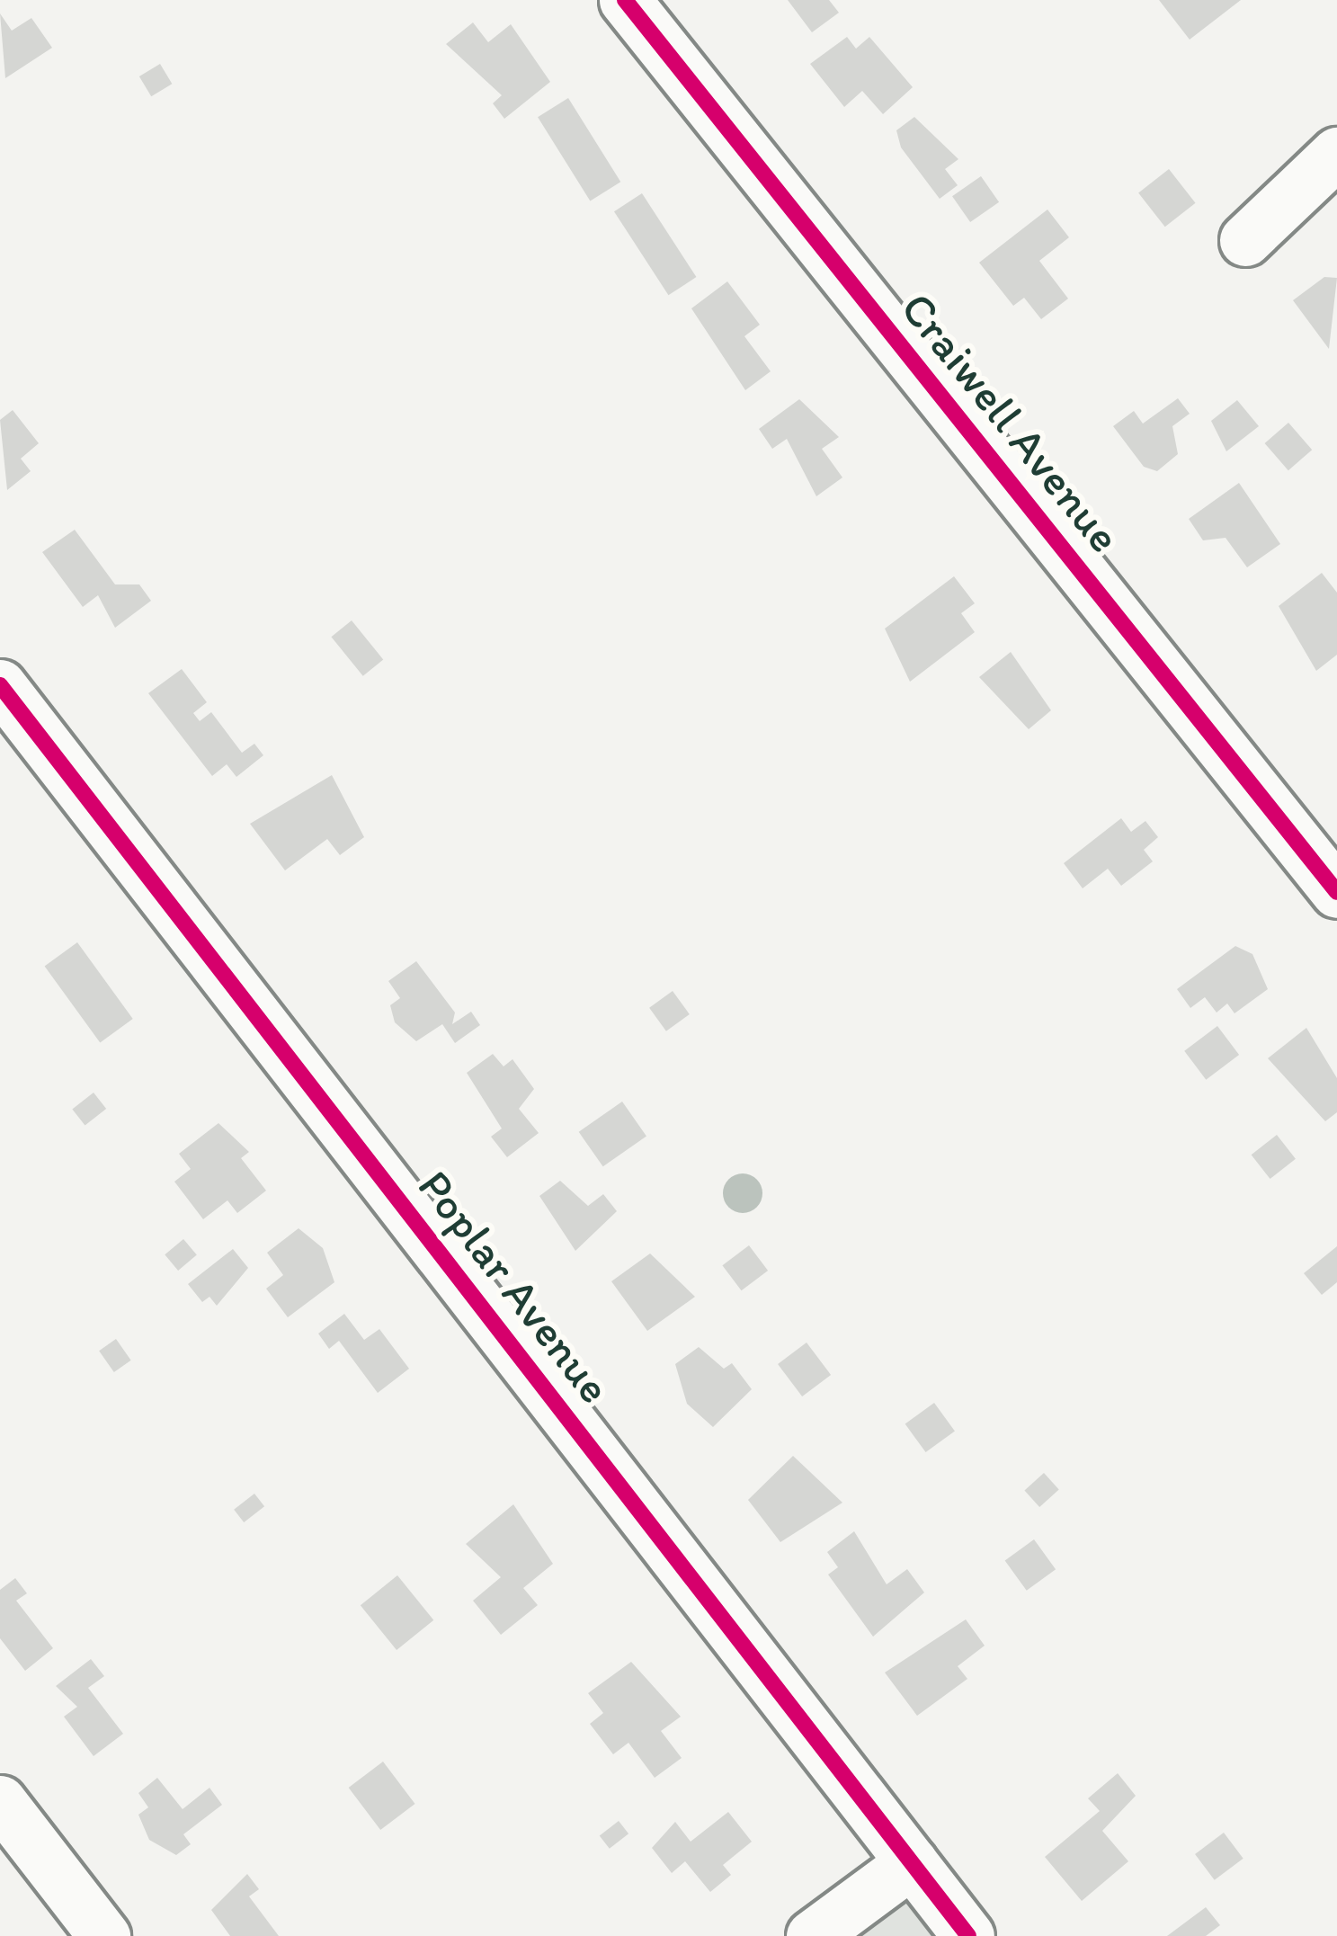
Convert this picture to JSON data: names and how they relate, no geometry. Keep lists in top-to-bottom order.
{
  "streets": {
    "street": ["Craiwell Avenue", "Poplar Avenue"]
  }
}
